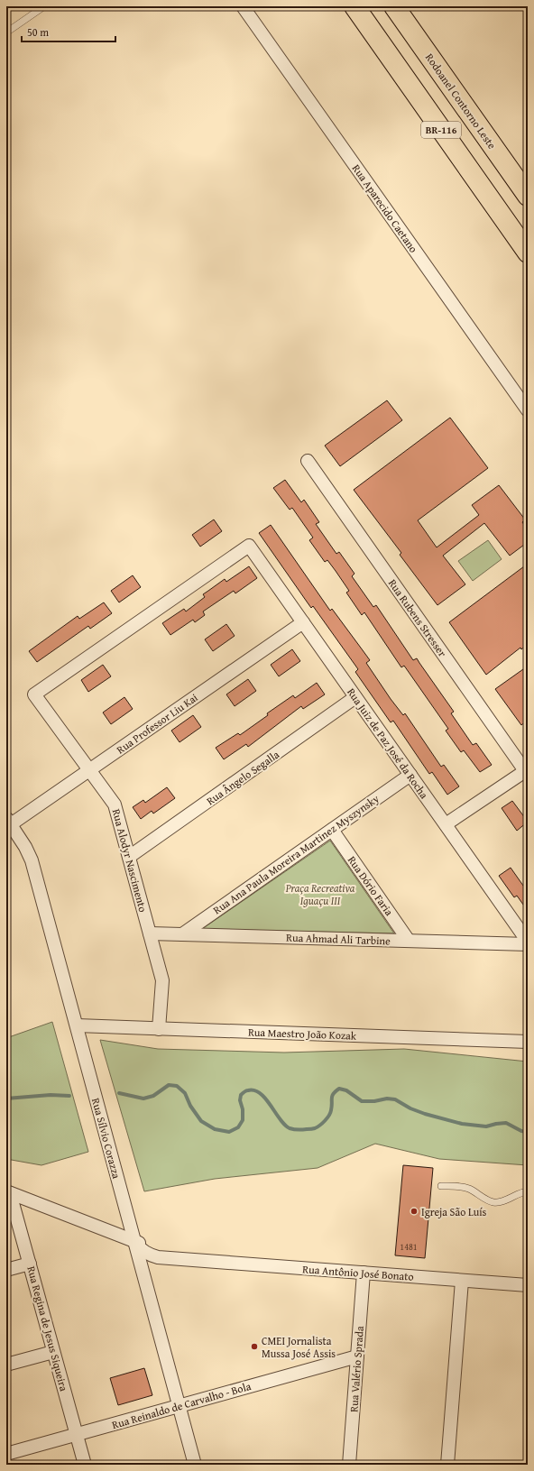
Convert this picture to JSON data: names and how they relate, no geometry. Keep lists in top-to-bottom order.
{
  "streets": {
    "highway": ["Rodoanel Contorno Leste", "BR-116"],
    "street": [
      "Rua Aparecido Caetano",
      "Rua Rubens Stresser",
      "Rua Professor Liu Kai",
      "Rua Juiz de Paz José da Rocha",
      "Rua Ângelo Segalla",
      "Rua Ana Paula Moreira Martinez Myszynsky",
      "Rua Alodyr Nascimento",
      "Rua Dório Faria",
      "Rua Ahmad Ali Tarbine",
      "Rua Maestro João Kozak",
      "Rua Sílvio Corazza",
      "Rua Antônio José Bonato",
      "Rua Regina de Jesus Siqueira",
      "Rua Valério Sprada",
      "Rua Reinaldo de Carvalho - Bola"
    ]
  },
  "crossings": [
    ["Rua Professor Liu Kai", "Rua Juiz de Paz José da Rocha"],
    ["Rua Professor Liu Kai", "Rua Alodyr Nascimento"],
    ["Rua Professor Liu Kai", "Rua Sílvio Corazza"],
    ["Rua Juiz de Paz José da Rocha", "Rua Ângelo Segalla"],
    ["Rua Juiz de Paz José da Rocha", "Rua Ana Paula Moreira Martinez Myszynsky"],
    ["Rua Juiz de Paz José da Rocha", "Rua Alodyr Nascimento"],
    ["Rua Ângelo Segalla", "Rua Alodyr Nascimento"],
    ["Rua Ana Paula Moreira Martinez Myszynsky", "Rua Dório Faria"],
    ["Rua Ana Paula Moreira Martinez Myszynsky", "Rua Ahmad Ali Tarbine"],
    ["Rua Alodyr Nascimento", "Rua Ahmad Ali Tarbine"],
    ["Rua Alodyr Nascimento", "Rua Maestro João Kozak"],
    ["Rua Dório Faria", "Rua Ahmad Ali Tarbine"],
    ["Rua Maestro João Kozak", "Rua Sílvio Corazza"],
    ["Rua Sílvio Corazza", "Rua Antônio José Bonato"],
    ["Rua Sílvio Corazza", "Rua Reinaldo de Carvalho - Bola"],
    ["Rua Antônio José Bonato", "Rua Regina de Jesus Siqueira"],
    ["Rua Antônio José Bonato", "Rua Valério Sprada"],
    ["Rua Regina de Jesus Siqueira", "Rua Reinaldo de Carvalho - Bola"],
    ["Rua Valério Sprada", "Rua Reinaldo de Carvalho - Bola"]
  ],
  "parks": ["Praça Recreativa Iguaçu III"],
  "places": ["Igreja São Luís", "CMEI Jornalista Mussa José Assis"],
  "house_numbers": ["1481"],
  "scale_bar": "50 m"
}
